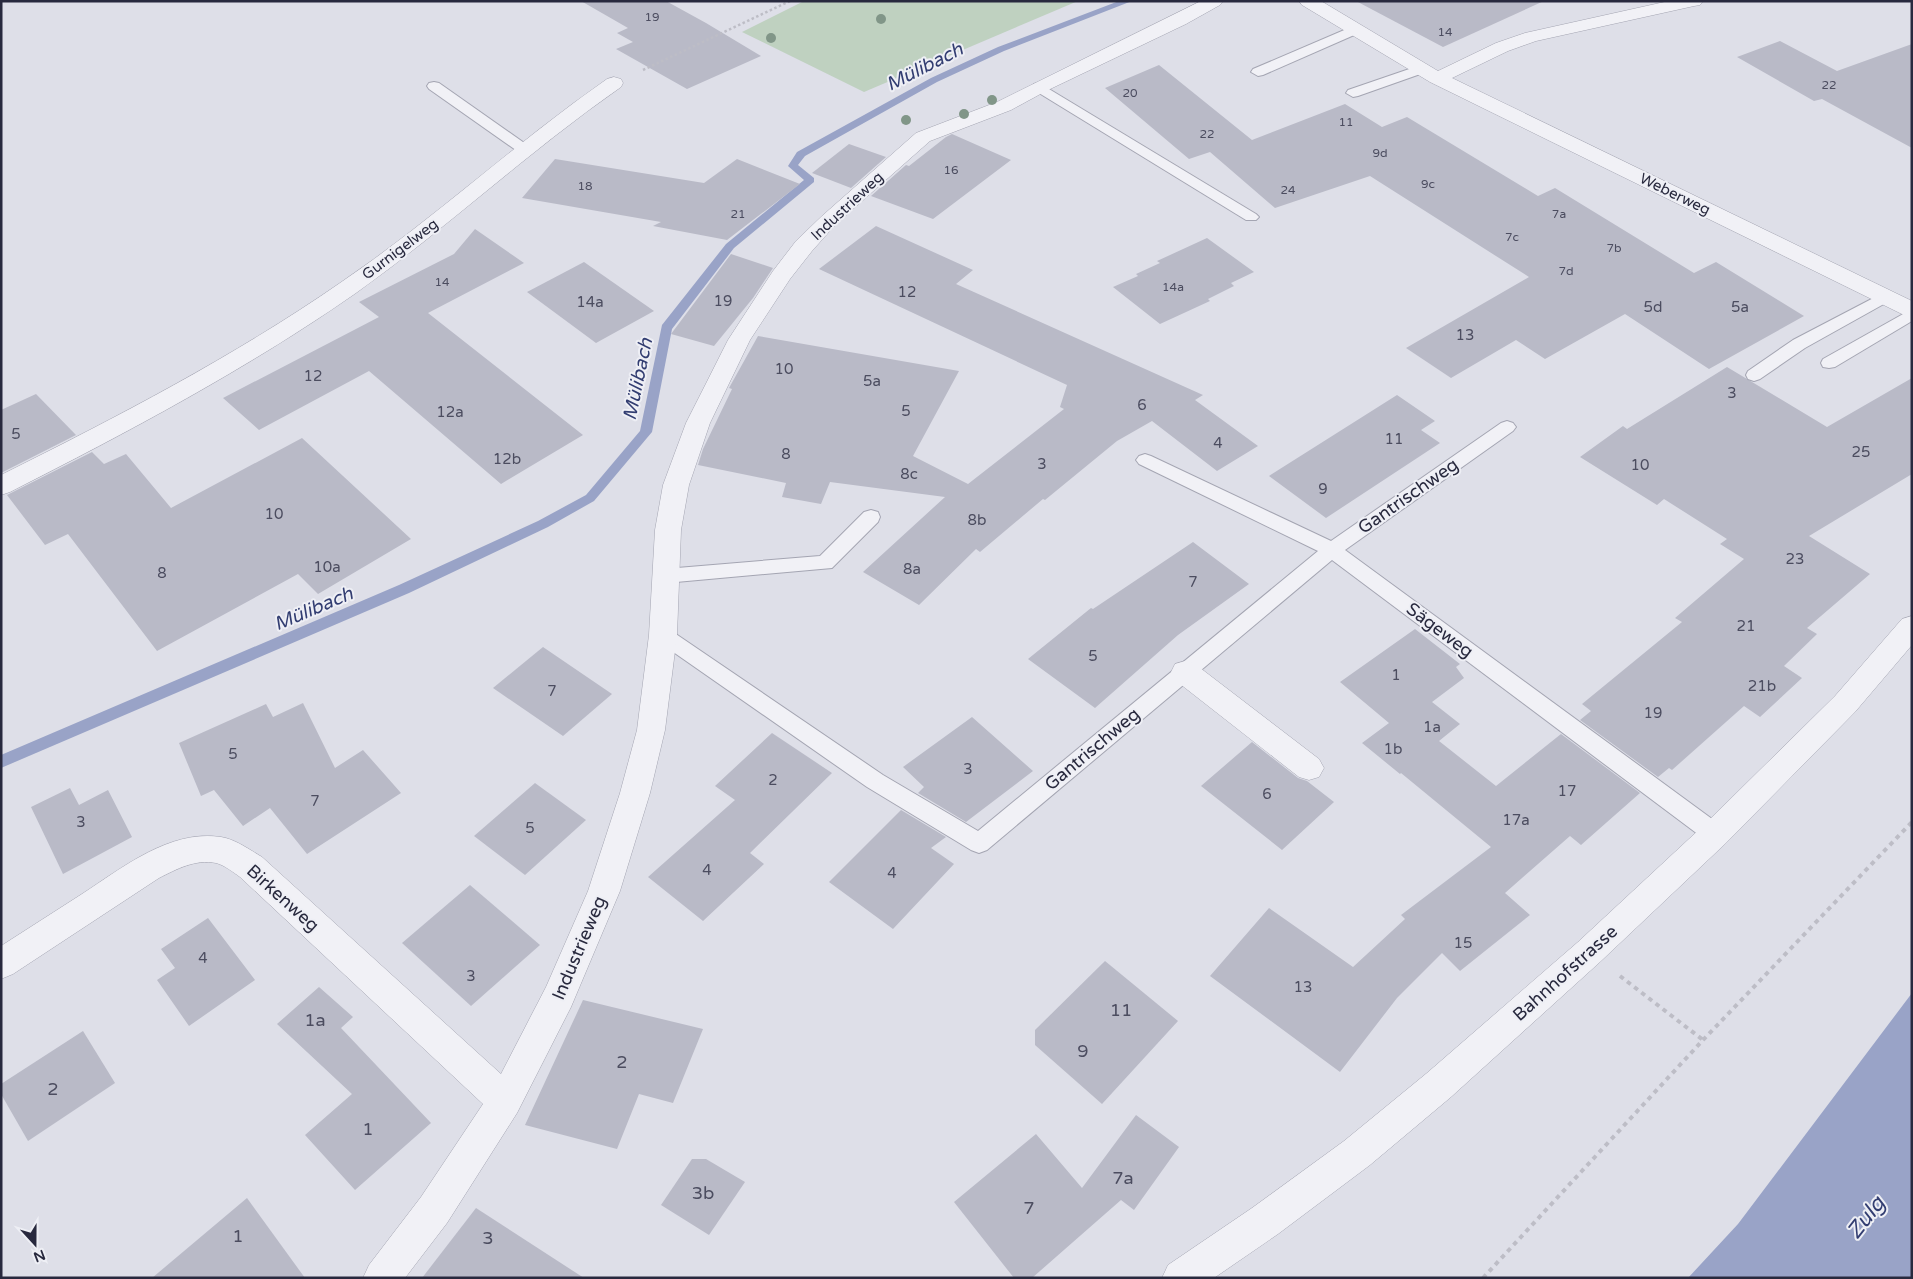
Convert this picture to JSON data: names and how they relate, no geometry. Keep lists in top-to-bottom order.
{
  "streets": {
    "street": [
      "Weberweg",
      "Industrieweg",
      "Gurnigelweg",
      "Birkenweg",
      "Bahnhofstrasse"
    ],
    "lane": ["Gantrischweg", "Sägeweg"]
  },
  "crossings": [
    ["Industrieweg", "Gantrischweg"],
    ["Industrieweg", "Birkenweg"],
    ["Gantrischweg", "Sägeweg"],
    ["Sägeweg", "Bahnhofstrasse"]
  ],
  "water": ["Mülibach", "Zulg"],
  "house_numbers": [
    "19",
    "14",
    "22",
    "20",
    "11",
    "22",
    "9d",
    "16",
    "9c",
    "18",
    "24",
    "21",
    "7a",
    "7c",
    "7b",
    "7d",
    "14",
    "14a",
    "12",
    "19",
    "14a",
    "5d",
    "5a",
    "13",
    "10",
    "12",
    "5a",
    "3",
    "6",
    "5",
    "12a",
    "5",
    "11",
    "4",
    "25",
    "8",
    "12b",
    "3",
    "10",
    "8c",
    "9",
    "10",
    "8b",
    "23",
    "10a",
    "8a",
    "8",
    "7",
    "21",
    "5",
    "1",
    "21b",
    "7",
    "19",
    "1a",
    "1b",
    "5",
    "3",
    "2",
    "17",
    "6",
    "7",
    "17a",
    "3",
    "5",
    "4",
    "4",
    "15",
    "4",
    "3",
    "13",
    "11",
    "1a",
    "9",
    "2",
    "2",
    "1",
    "7a",
    "3b",
    "7",
    "1",
    "3"
  ],
  "north": "bottom"
}
